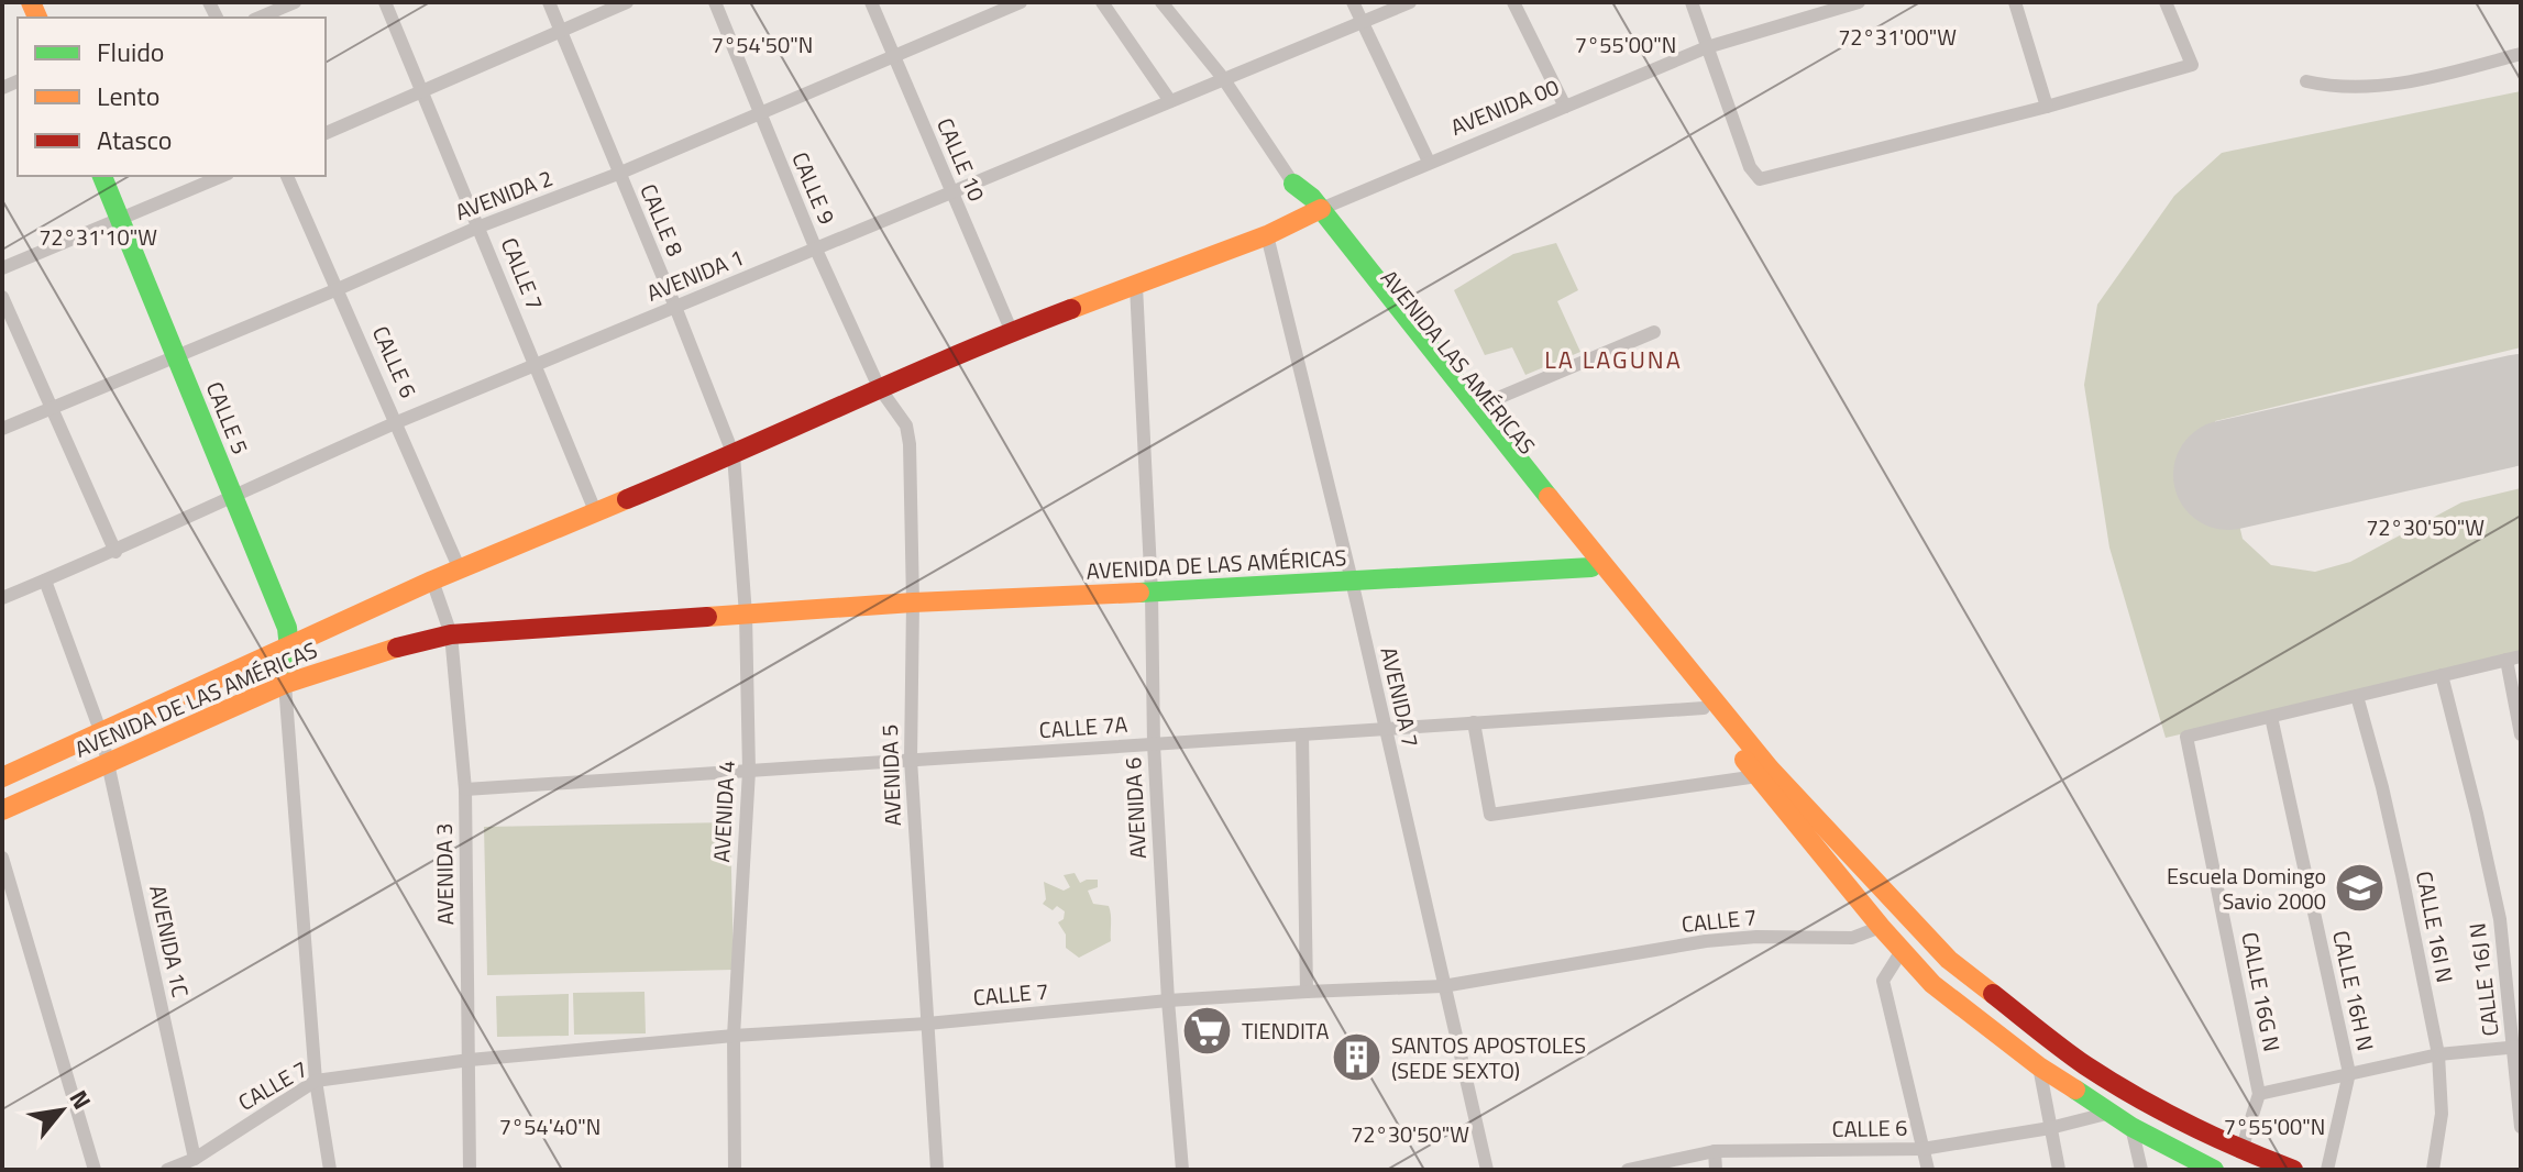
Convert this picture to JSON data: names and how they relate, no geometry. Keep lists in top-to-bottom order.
{
  "streets": {
    "main road": ["AVENIDA LAS AMÉRICAS", "CALLE 5", "AVENIDA DE LAS AMÉRICAS"],
    "street": [
      "AVENIDA 00",
      "CALLE 10",
      "CALLE 9",
      "AVENIDA 2",
      "CALLE 8",
      "CALLE 7",
      "AVENIDA 1",
      "CALLE 6",
      "AVENIDA 7",
      "CALLE 7A",
      "AVENIDA 5",
      "AVENIDA 6",
      "AVENIDA 4",
      "AVENIDA 3",
      "CALLE 16I N",
      "AVENIDA 1C",
      "CALLE 16J N",
      "CALLE 16H N",
      "CALLE 16G N"
    ]
  },
  "crossings": [
    ["AVENIDA 00", "AVENIDA LAS AMÉRICAS"],
    ["AVENIDA 00", "AVENIDA DE LAS AMÉRICAS"],
    ["CALLE 10", "AVENIDA 2"],
    ["CALLE 10", "AVENIDA 1"],
    ["CALLE 10", "AVENIDA DE LAS AMÉRICAS"],
    ["CALLE 9", "AVENIDA 2"],
    ["CALLE 9", "AVENIDA 1"],
    ["CALLE 9", "AVENIDA DE LAS AMÉRICAS"],
    ["CALLE 9", "AVENIDA 5"],
    ["AVENIDA 2", "CALLE 8"],
    ["AVENIDA 2", "CALLE 7"],
    ["AVENIDA 2", "CALLE 6"],
    ["AVENIDA 2", "CALLE 5"],
    ["CALLE 8", "AVENIDA 1"],
    ["CALLE 8", "AVENIDA DE LAS AMÉRICAS"],
    ["CALLE 8", "AVENIDA 4"],
    ["CALLE 7", "AVENIDA 1"],
    ["CALLE 7", "AVENIDA DE LAS AMÉRICAS"],
    ["CALLE 7", "AVENIDA 7"],
    ["CALLE 7", "AVENIDA 5"],
    ["CALLE 7", "AVENIDA 6"],
    ["CALLE 7", "AVENIDA 4"],
    ["CALLE 7", "AVENIDA 3"],
    ["CALLE 7", "AVENIDA 1C"],
    ["AVENIDA 1", "CALLE 6"],
    ["AVENIDA 1", "CALLE 5"],
    ["AVENIDA 1", "AVENIDA 1C"],
    ["CALLE 6", "AVENIDA DE LAS AMÉRICAS"],
    ["AVENIDA LAS AMÉRICAS", "AVENIDA DE LAS AMÉRICAS"],
    ["CALLE 5", "AVENIDA DE LAS AMÉRICAS"],
    ["AVENIDA DE LAS AMÉRICAS", "AVENIDA 7"],
    ["AVENIDA DE LAS AMÉRICAS", "AVENIDA 5"],
    ["AVENIDA DE LAS AMÉRICAS", "AVENIDA 6"],
    ["AVENIDA DE LAS AMÉRICAS", "AVENIDA 4"],
    ["AVENIDA DE LAS AMÉRICAS", "AVENIDA 3"],
    ["AVENIDA DE LAS AMÉRICAS", "AVENIDA 1C"],
    ["AVENIDA 7", "CALLE 7A"],
    ["CALLE 7A", "AVENIDA 5"],
    ["CALLE 7A", "AVENIDA 6"],
    ["CALLE 7A", "AVENIDA 4"],
    ["CALLE 7A", "AVENIDA 3"],
    ["CALLE 16H N", "CALLE 16G N"]
  ],
  "districts": ["LA LAGUNA"],
  "places": {
    "school or university": ["Escuela Domingo Savio 2000"],
    "supermarket": ["TIENDITA"],
    "building": ["SANTOS APOSTOLES (SEDE SEXTO)"]
  },
  "legend": ["Fluido", "Lento", "Atasco"],
  "north": "top right",
  "coordinates": [
    "72°31'00\"W",
    "7°54'50\"N",
    "7°55'00\"N",
    "72°31'10\"W",
    "72°30'50\"W",
    "7°54'40\"N"
  ]
}
